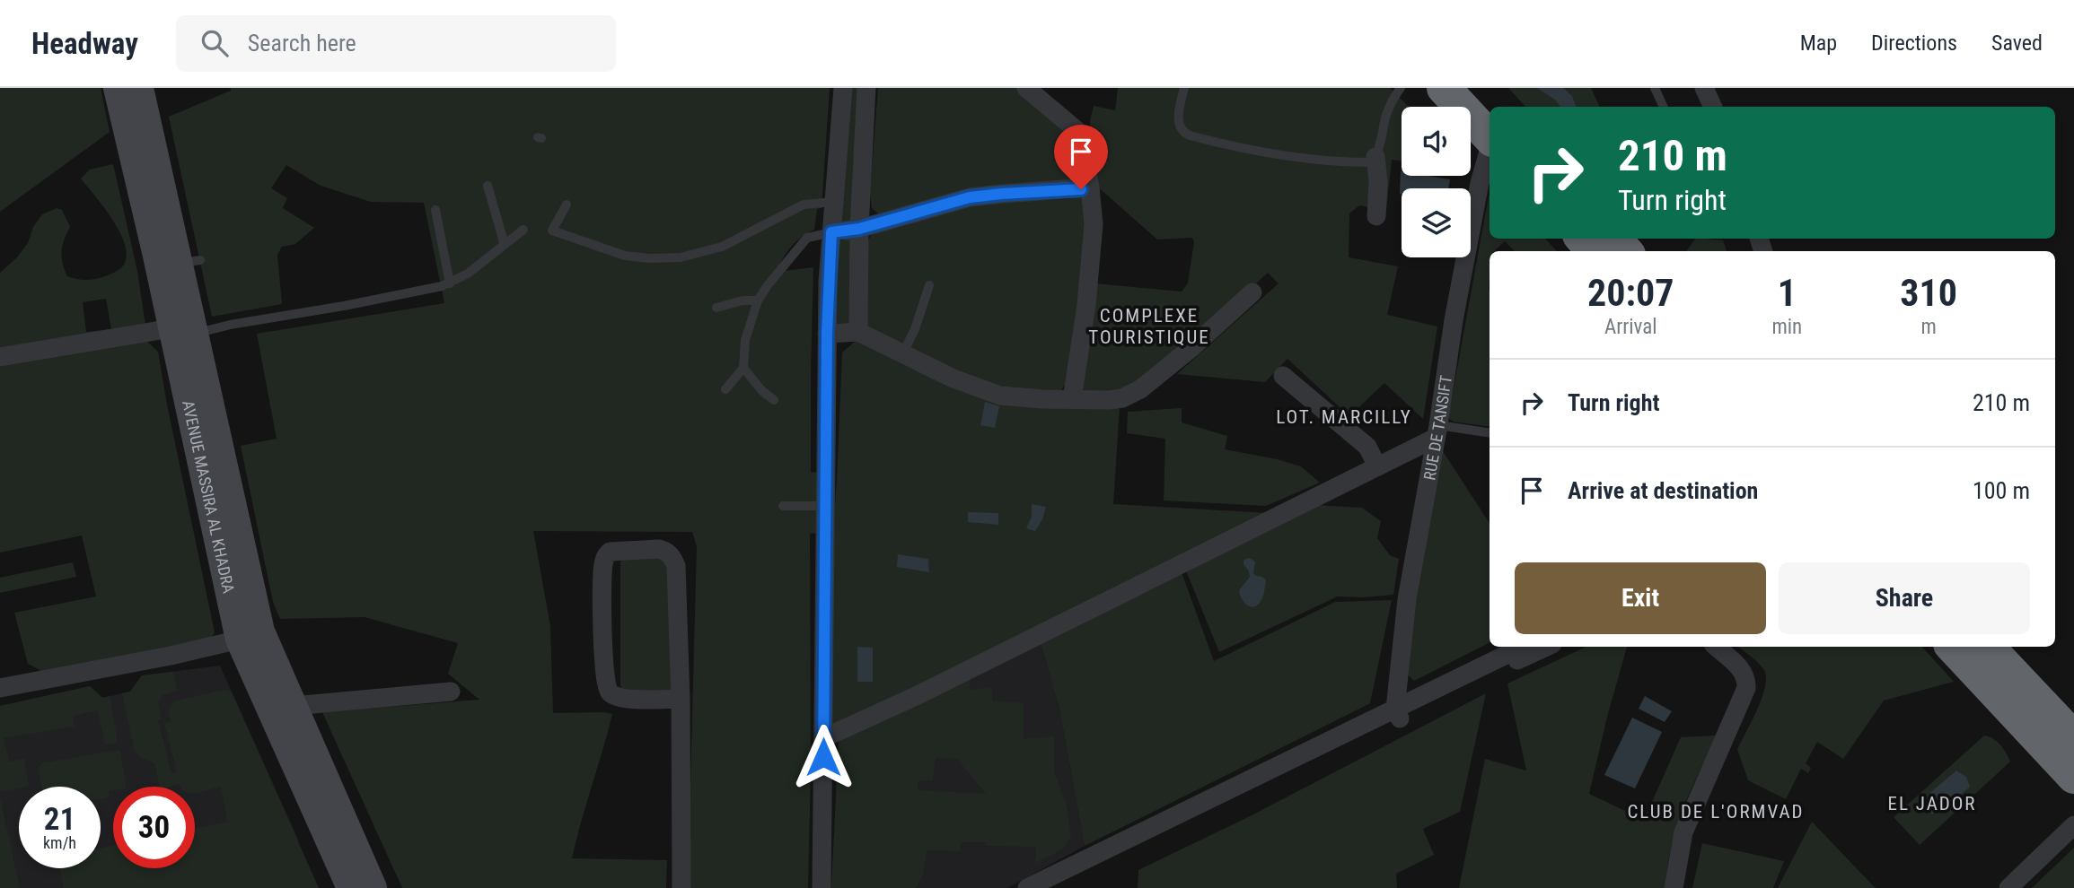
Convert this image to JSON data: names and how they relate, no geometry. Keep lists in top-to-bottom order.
{
  "streets": {
    "street": ["RUE DE TANSIFT", "AVENUE MASSIRA AL KHADRA"]
  },
  "districts": [
    "COMPLEXE TOURISTIQUE",
    "LOT. MARCILLY",
    "EL JADOR",
    "CLUB DE L'ORMVAD"
  ],
  "page": {
    "header": "Headway",
    "search": "Search here",
    "nav": ["Map", "Directions", "Saved"],
    "turn": ["210 m", "Turn right"],
    "eta": [
      "20:07",
      "Arrival",
      "1",
      "min",
      "310",
      "m"
    ],
    "list": [
      {
        "name": "Turn right",
        "value": "210 m"
      },
      {
        "name": "Arrive at destination",
        "value": "100 m"
      }
    ],
    "buttons": ["Exit", "Share"],
    "speed": "21 km/h",
    "limit": "30"
  }
}
